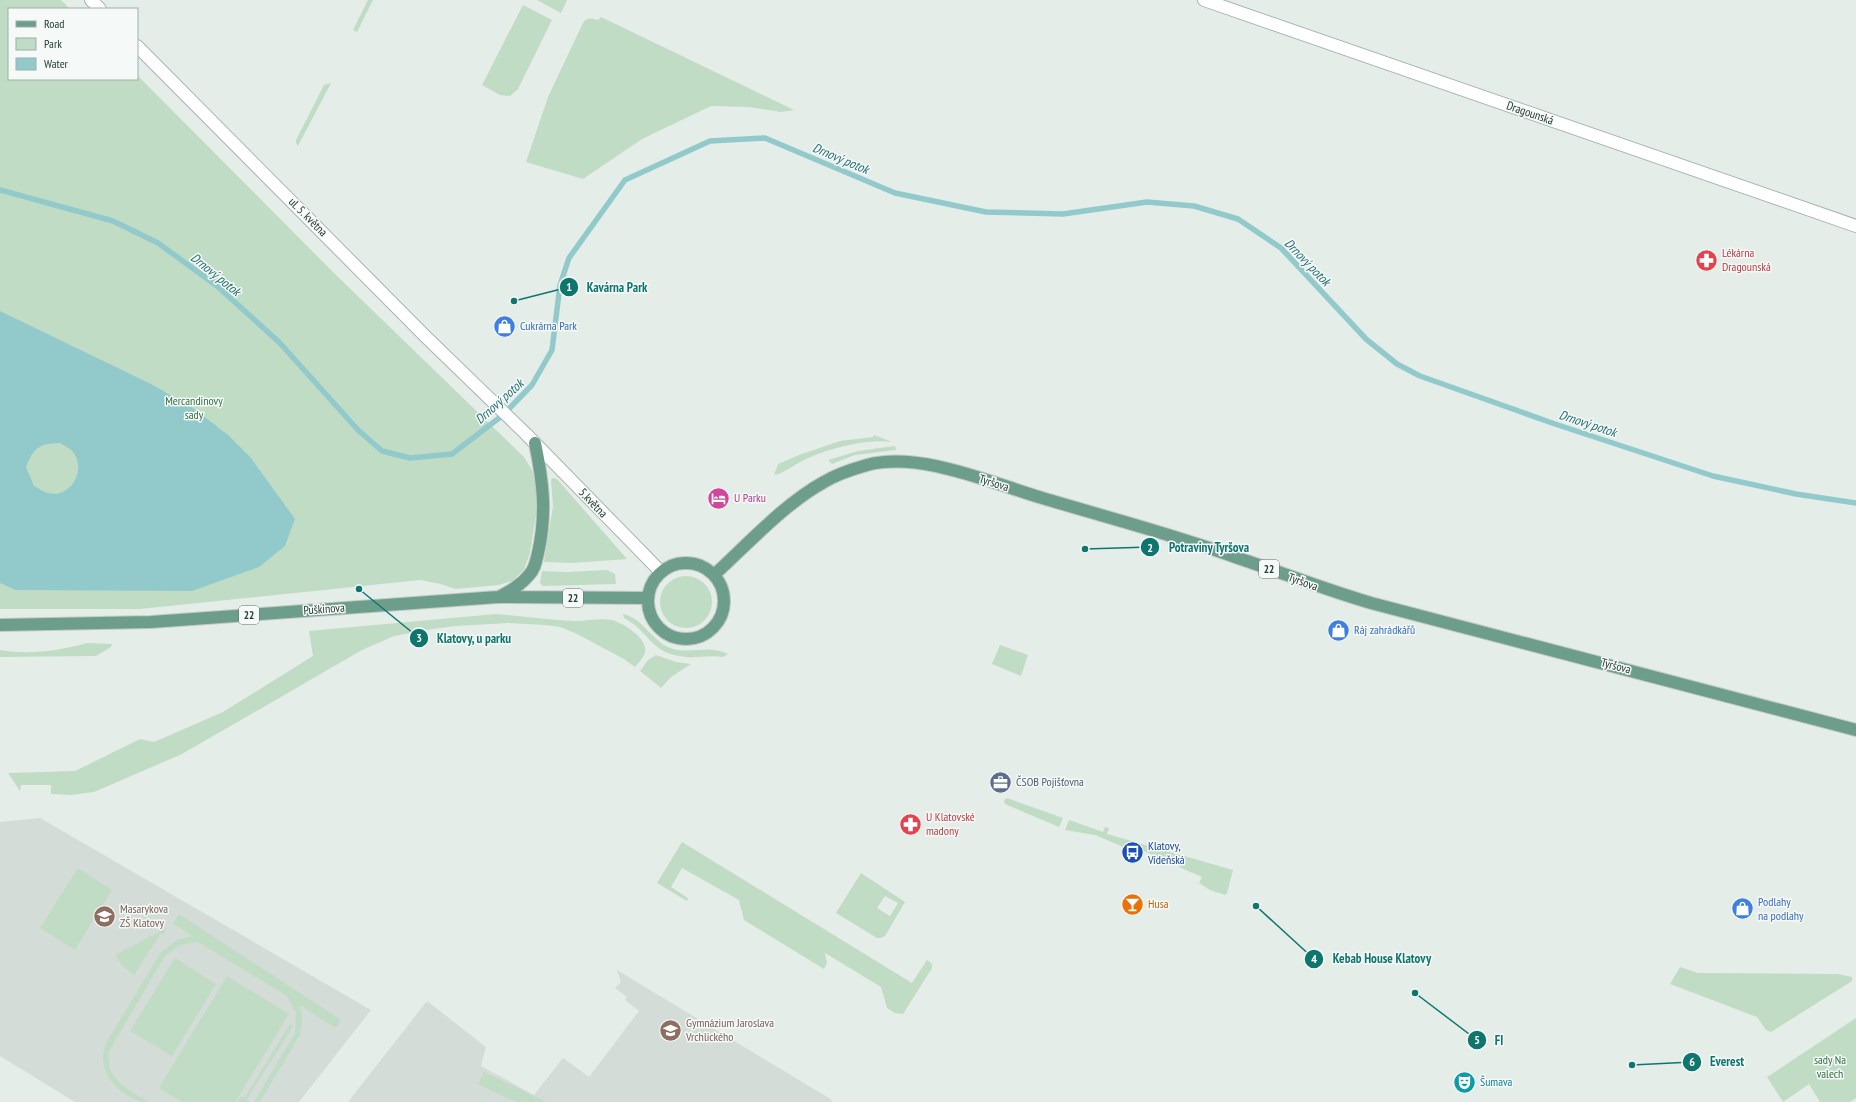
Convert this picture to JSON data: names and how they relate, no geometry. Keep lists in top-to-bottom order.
{
  "streets": {
    "main road": ["Tyršova", "22", "Puškinova"],
    "street": ["Dragounská", "ul. 5. května", "5.května"]
  },
  "crossings": [
    ["ul. 5. května", "5.května"],
    ["Tyršova", "5.května"],
    ["Tyršova", "Puškinova"],
    ["5.května", "Puškinova"]
  ],
  "water": ["Drnový potok"],
  "parks": ["Mercandinovy sady", "sady Na valech"],
  "places": {
    "pharmacy": ["Lékárna Dragounská", "U Klatovské madony"],
    "other": [
      "Kavárna Park",
      "Potraviny Tyršova",
      "Klatovy, u parku",
      "Kebab House Klatovy",
      "FI",
      "Everest"
    ],
    "shop": ["Cukrárna Park", "Ráj zahrádkářů", "Podlahy na podlahy"],
    "hotel": ["U Parku"],
    "office": ["ČSOB Pojišťovna"],
    "bus stop": ["Klatovy, Vídeňská"],
    "bar": ["Husa"],
    "school or university": ["Masarykova ZŠ Klatovy", "Gymnázium Jaroslava Vrchlického"],
    "theatre": ["Šumava"]
  },
  "legend": ["Road", "Park", "Water"]
}
